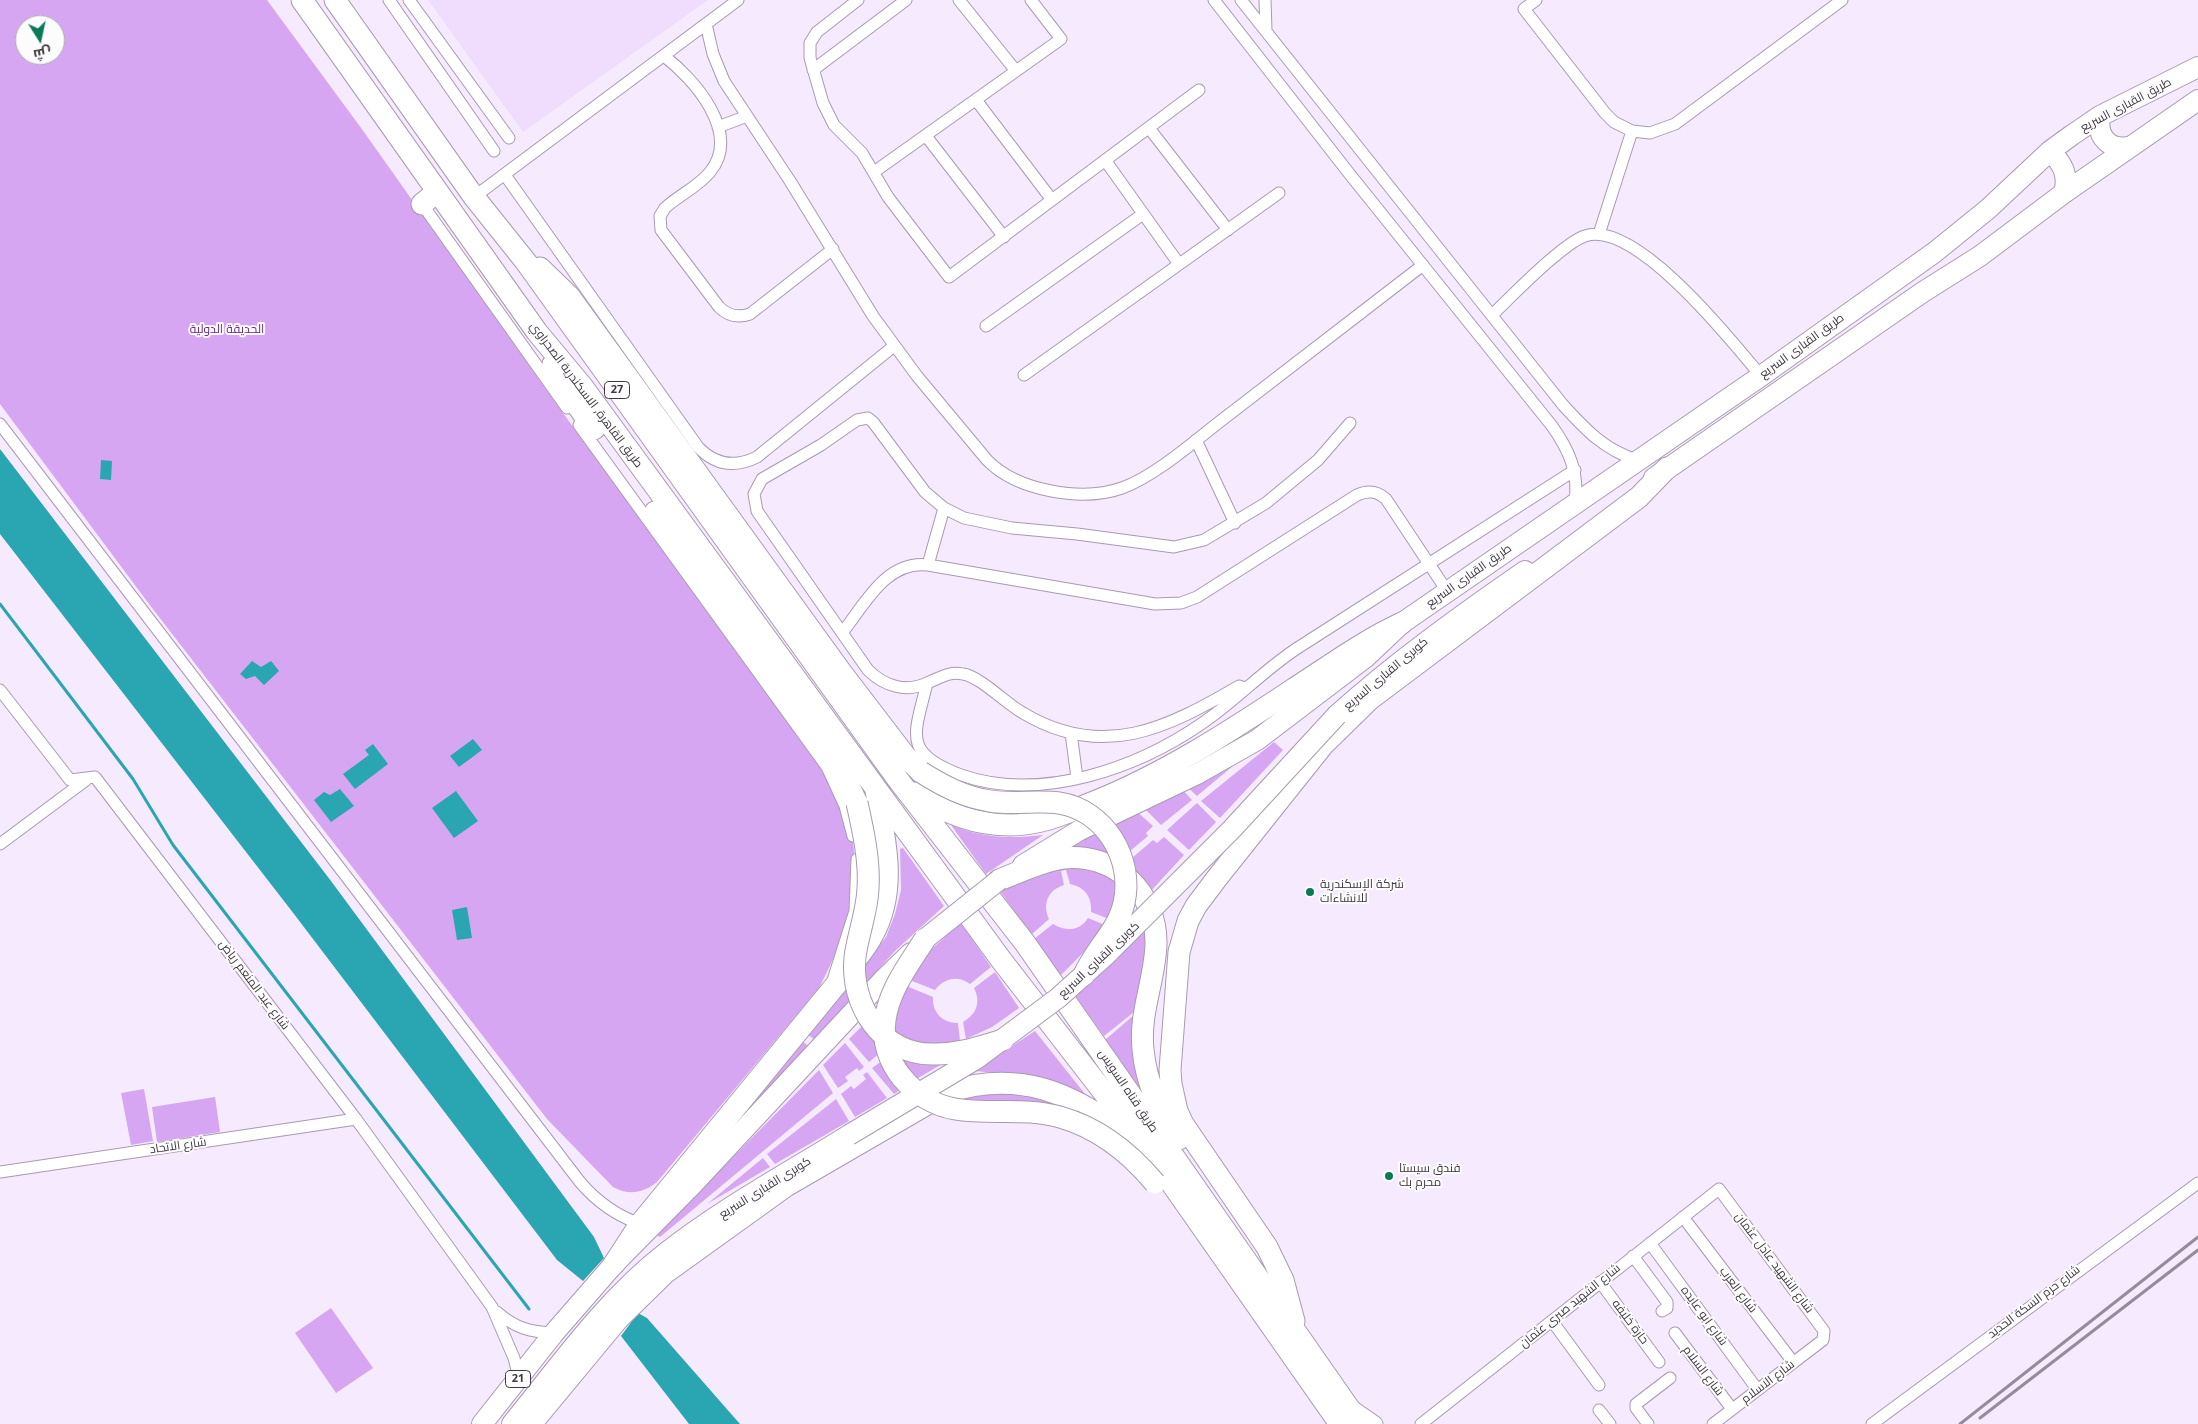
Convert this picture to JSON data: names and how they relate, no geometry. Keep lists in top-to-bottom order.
{
  "streets": {
    "highway": [
      "طريق القبارى السريع",
      "27",
      "طريق القاهرة, الاسكندرية الصحراوي",
      "كوبرى القبارى السريع",
      "طريق قناه السويس",
      "21"
    ],
    "street": [
      "شارع عبد المنعم رياض",
      "شارع الاتحاد",
      "شارع الشهيد عادل عثمان",
      "شارع العرب",
      "شارع حرم السكة الحديد",
      "شارع الشهيد صبرى عثمان",
      "شارع ابو عايده",
      "حارة خليفه",
      "شارع السلام",
      "شارع الاسلام"
    ]
  },
  "crossings": [
    ["طريق القبارى السريع", "كوبرى القبارى السريع"],
    ["27", "طريق قناه السويس"],
    ["طريق القاهرة, الاسكندرية الصحراوي", "طريق قناه السويس"],
    ["شارع عبد المنعم رياض", "شارع الاتحاد"],
    ["شارع عبد المنعم رياض", "21"],
    ["شارع الشهيد عادل عثمان", "شارع الشهيد صبرى عثمان"],
    ["شارع الشهيد عادل عثمان", "شارع الاسلام"],
    ["شارع العرب", "شارع الشهيد صبرى عثمان"],
    ["شارع العرب", "شارع الاسلام"],
    ["شارع الشهيد صبرى عثمان", "شارع ابو عايده"],
    ["شارع الشهيد صبرى عثمان", "حارة خليفه"],
    ["شارع ابو عايده", "شارع الاسلام"],
    ["شارع السلام", "شارع الاسلام"]
  ],
  "parks": ["الحديقة الدولية"],
  "places": ["شركة الإسكندرية للانشاءات", "فندق سيستا محرم بك"],
  "north": "bottom"
}
